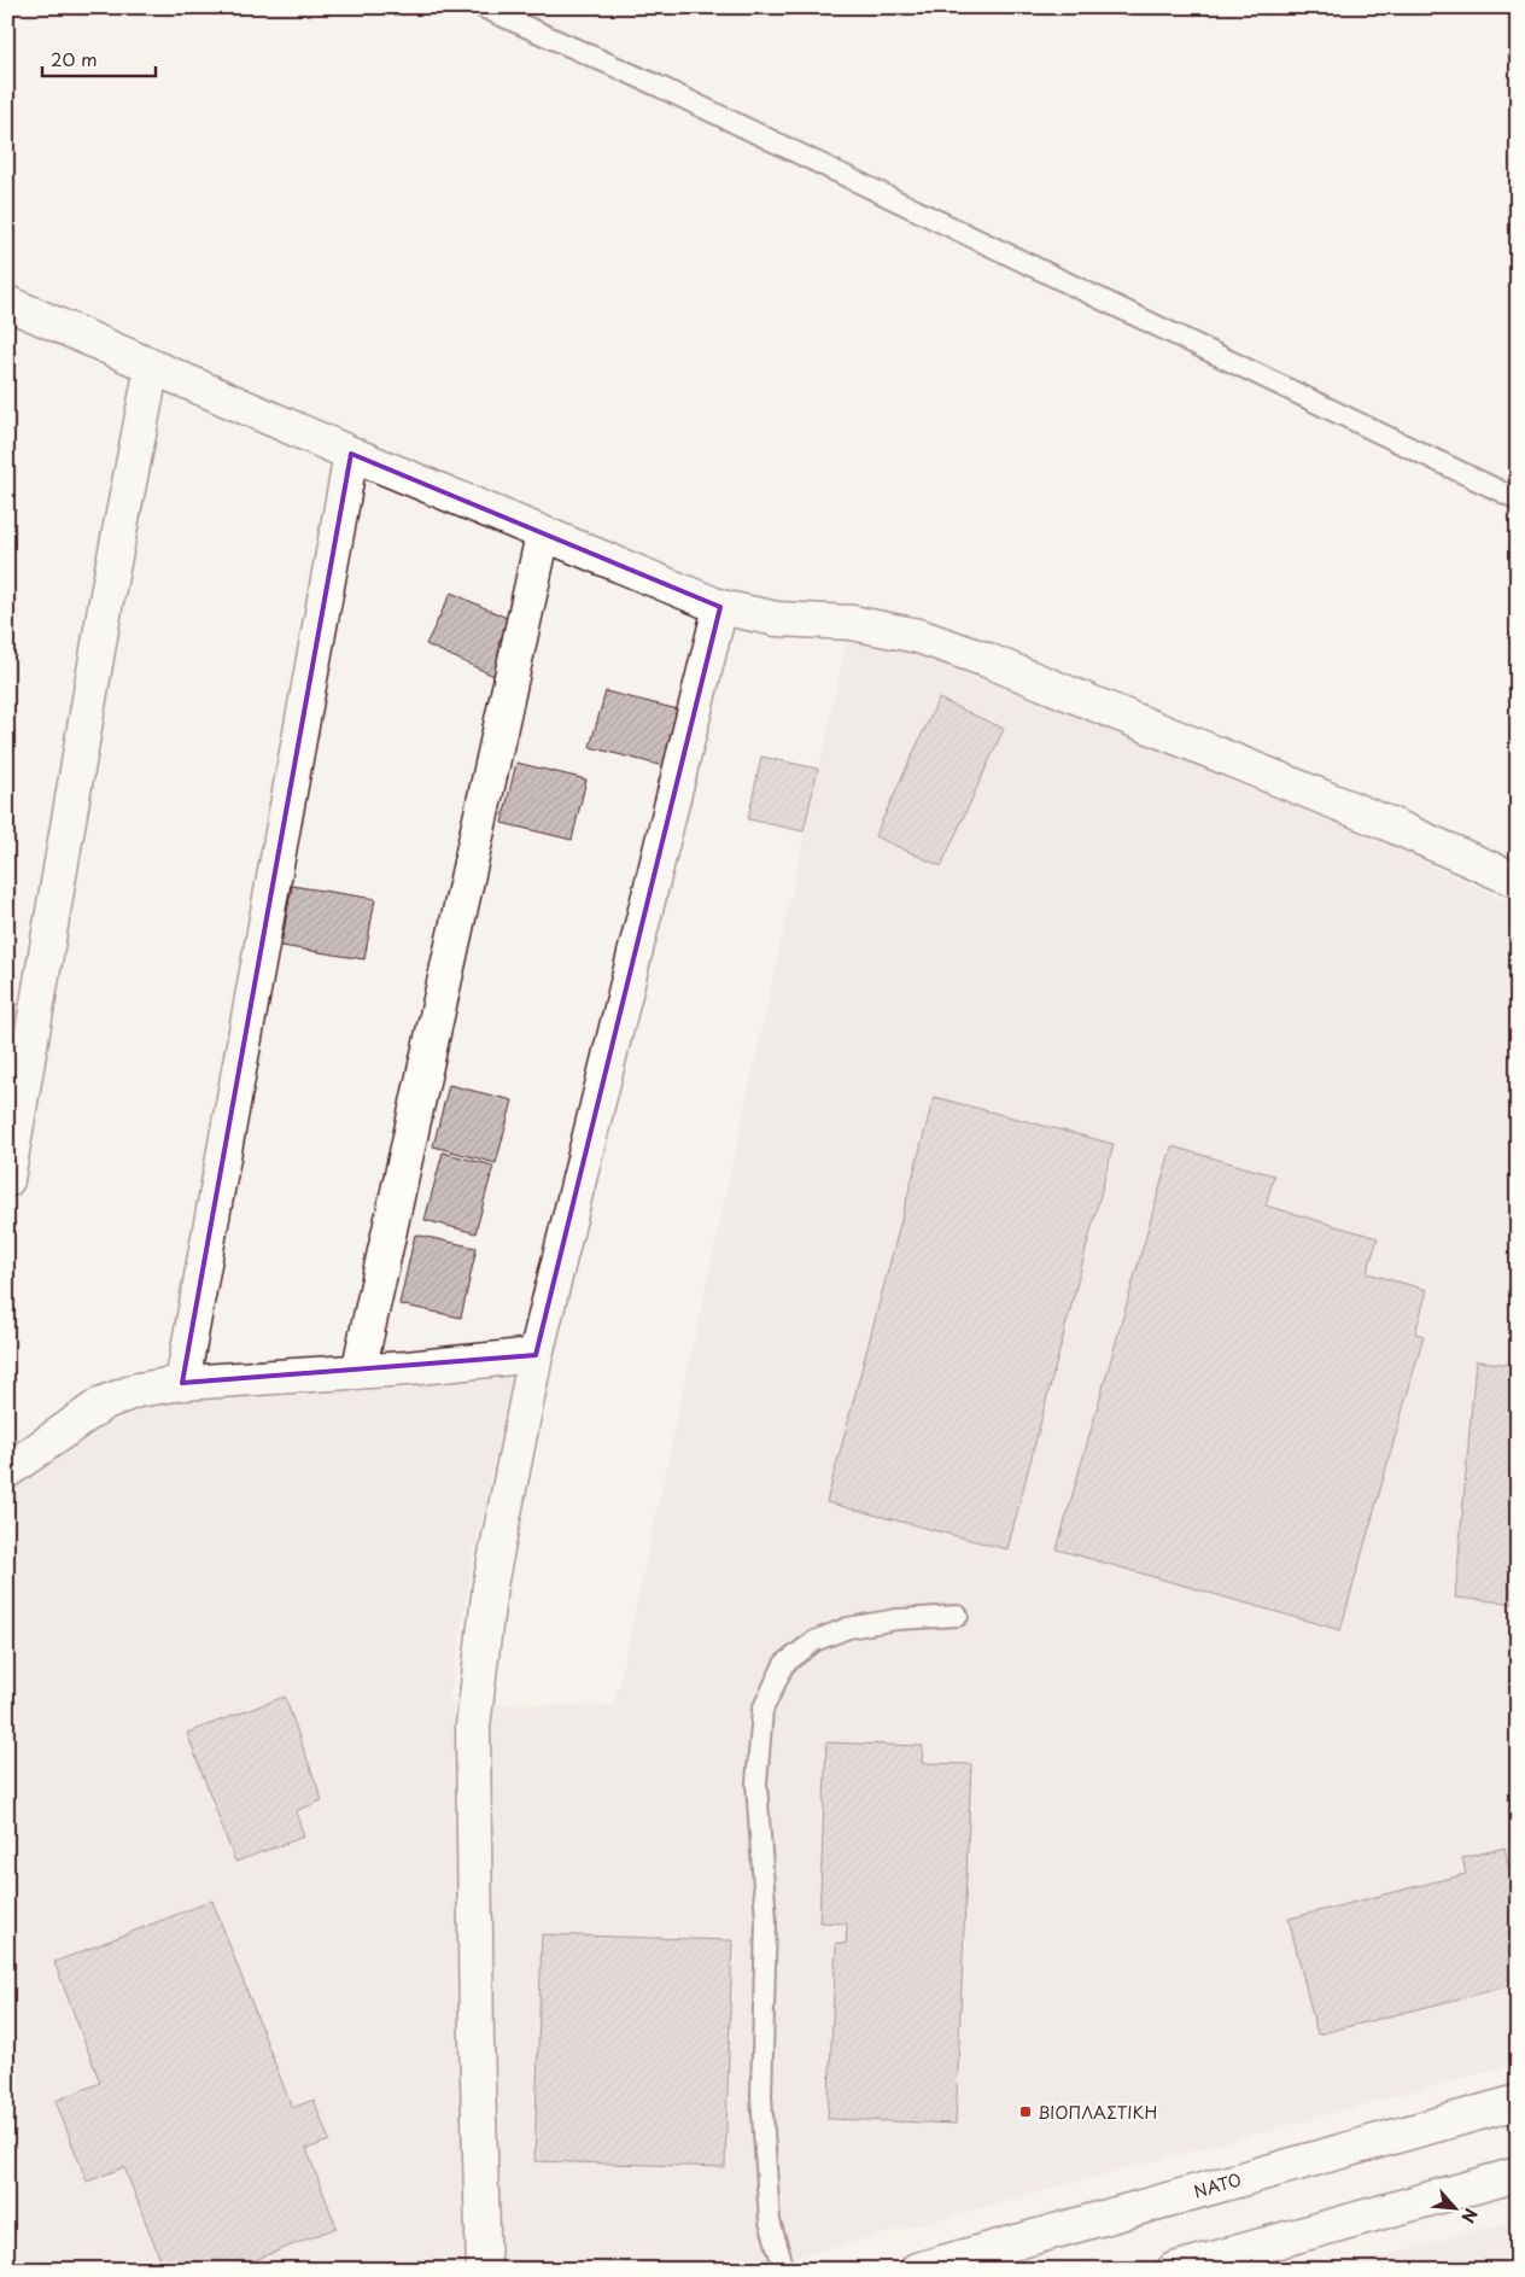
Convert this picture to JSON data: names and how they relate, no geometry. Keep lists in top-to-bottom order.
{
  "streets": {
    "street": ["ΝΑΤΟ"]
  },
  "places": {
    "transit": ["ΒΙΟΠΛΑΣΤΙΚΗ"]
  },
  "scale_bar": "20 m",
  "north": "bottom right"
}
